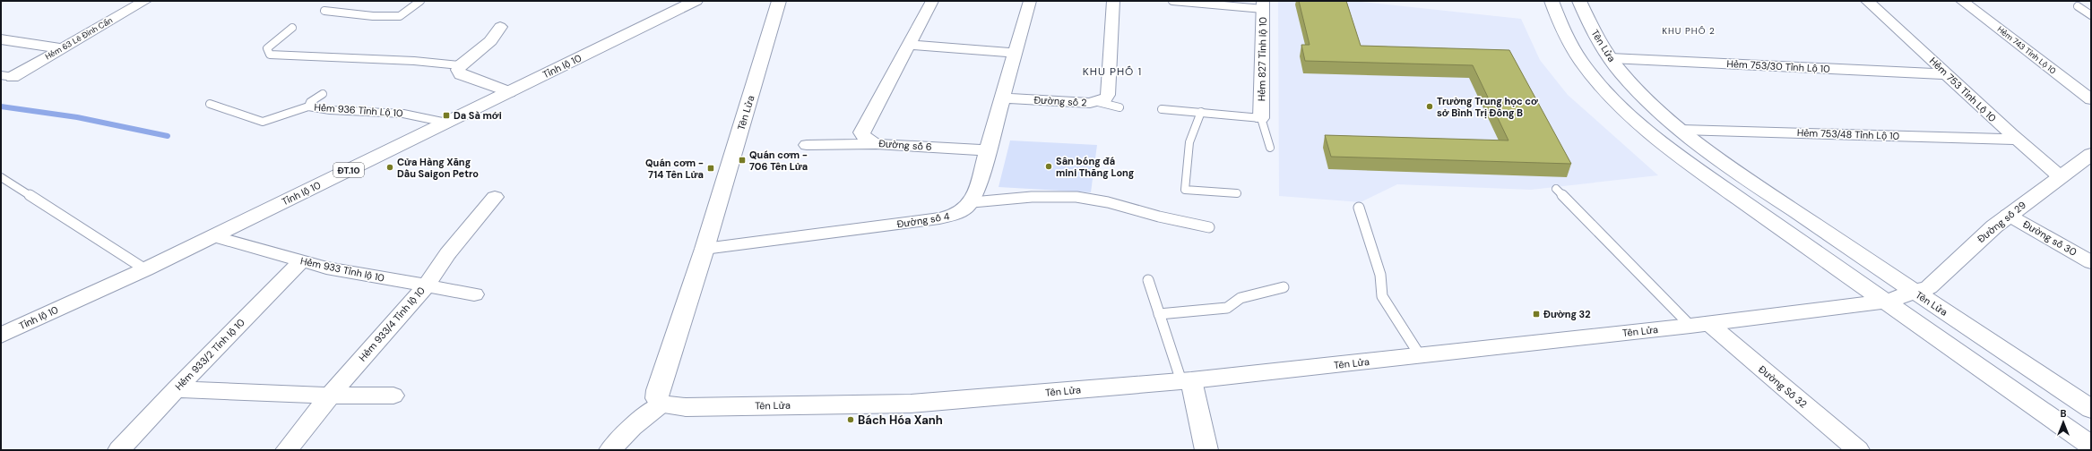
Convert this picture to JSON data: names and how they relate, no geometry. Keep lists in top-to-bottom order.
{
  "streets": {
    "main road": [
      "Tên Lửa",
      "Tỉnh lộ 10",
      "ĐT.10",
      "Đường số 29"
    ],
    "street": [
      "Hẻm 63 Lê Đình Cẩn",
      "Hẻm 743 Tỉnh Lộ 10",
      "Hẻm 827 Tỉnh lộ 10",
      "Hẻm 753/30 Tỉnh Lộ 10",
      "Hẻm 753 Tỉnh Lộ 10",
      "Đường số 2",
      "Hẻm 753/48 Tỉnh Lộ 10",
      "Đường số 6",
      "Đường số 4",
      "Đường số 30",
      "Hẻm 933 Tỉnh lộ 10",
      "Hẻm 933/4 Tỉnh lộ 10",
      "Hẻm 933/2 Tỉnh lộ 10",
      "Đường Số 32"
    ],
    "lane": ["Hẻm 936 Tỉnh Lộ 10"]
  },
  "crossings": [
    ["Tên Lửa", "Hẻm 753/30 Tỉnh Lộ 10"],
    ["Tên Lửa", "Hẻm 753/48 Tỉnh Lộ 10"],
    ["Tên Lửa", "Đường số 4"],
    ["Tên Lửa", "Đường số 29"],
    ["Tên Lửa", "Đường Số 32"],
    ["Tỉnh lộ 10", "Hẻm 936 Tỉnh Lộ 10"],
    ["Tỉnh lộ 10", "Hẻm 933 Tỉnh lộ 10"],
    ["Hẻm 753/30 Tỉnh Lộ 10", "Hẻm 753 Tỉnh Lộ 10"],
    ["Hẻm 753 Tỉnh Lộ 10", "Hẻm 753/48 Tỉnh Lộ 10"],
    ["Hẻm 753 Tỉnh Lộ 10", "Đường số 29"],
    ["Đường số 29", "Đường số 30"],
    ["Hẻm 933 Tỉnh lộ 10", "Hẻm 933/4 Tỉnh lộ 10"],
    ["Hẻm 933 Tỉnh lộ 10", "Hẻm 933/2 Tỉnh lộ 10"]
  ],
  "districts": ["KHU PHỐ 2", "KHU PHỐ 1"],
  "places": {
    "other": [
      "Trường Trung học cơ sở Bình Trị Đông B",
      "Sân bóng đá mini Thăng Long",
      "Cửa Hàng Xăng Dầu Saigon Petro",
      "Bách Hóa Xanh"
    ],
    "transit": [
      "Da Sà mới",
      "Quán cơm - 706 Tên Lửa",
      "Quán cơm - 714 Tên Lửa",
      "Đường 32"
    ]
  },
  "north": "top"
}
